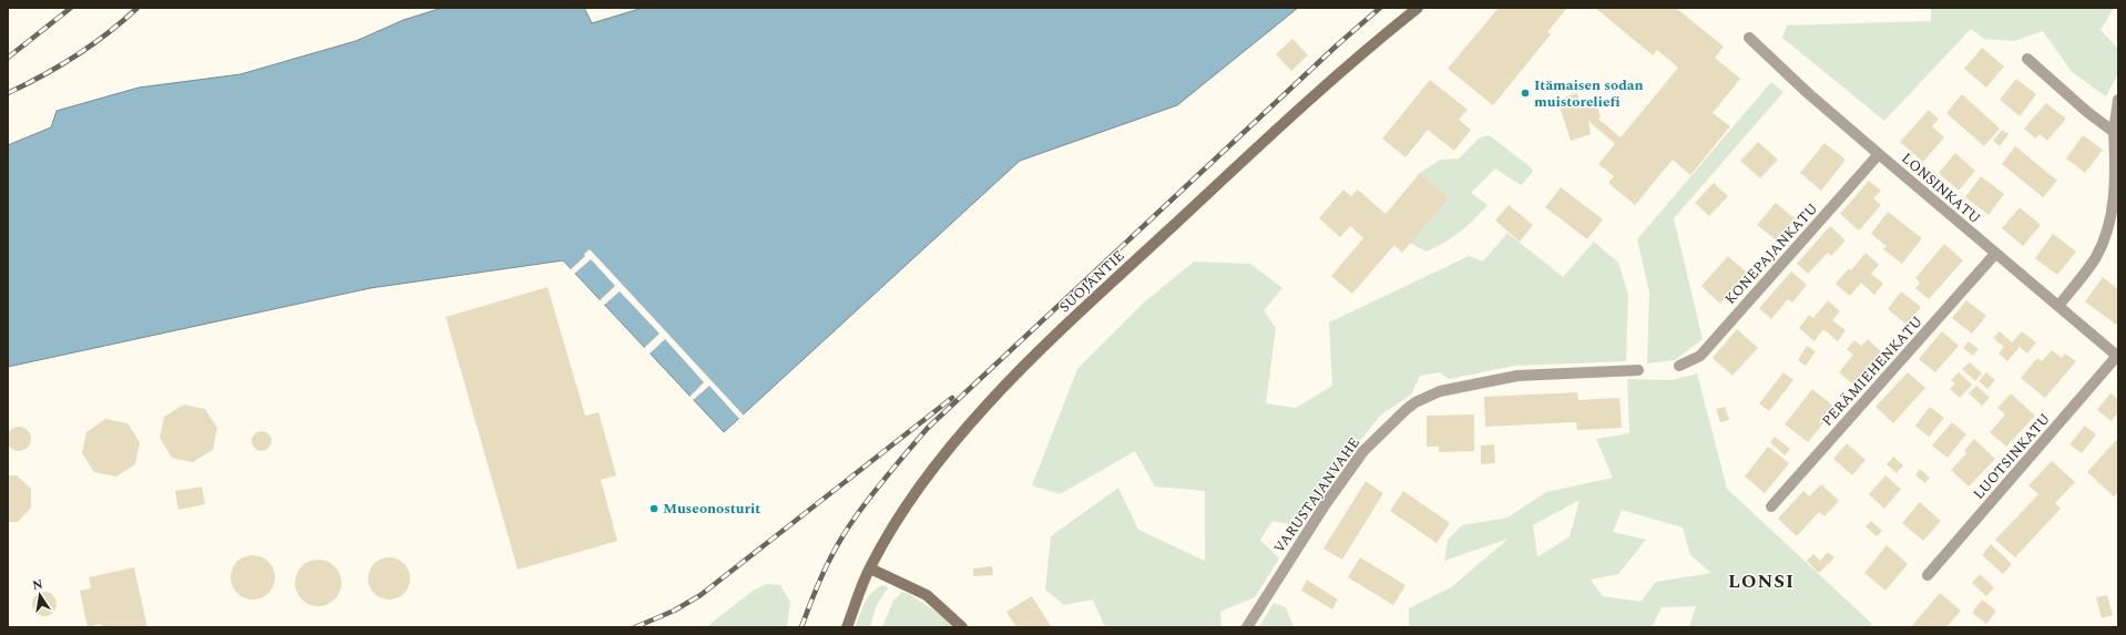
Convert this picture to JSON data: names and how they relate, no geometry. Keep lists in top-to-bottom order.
{
  "streets": {
    "street": [
      "LONSINKATU",
      "KONEPAJANKATU",
      "SUOJANTIE",
      "PERÄMIEHENKATU",
      "LUOTSINKATU",
      "VARUSTAJANVAHE"
    ]
  },
  "crossings": [
    ["LONSINKATU", "KONEPAJANKATU"],
    ["LONSINKATU", "PERÄMIEHENKATU"],
    ["LONSINKATU", "LUOTSINKATU"]
  ],
  "districts": ["LONSI"],
  "places": ["Itämaisen sodan muistoreliefi", "Museonosturit"],
  "north": "top"
}
